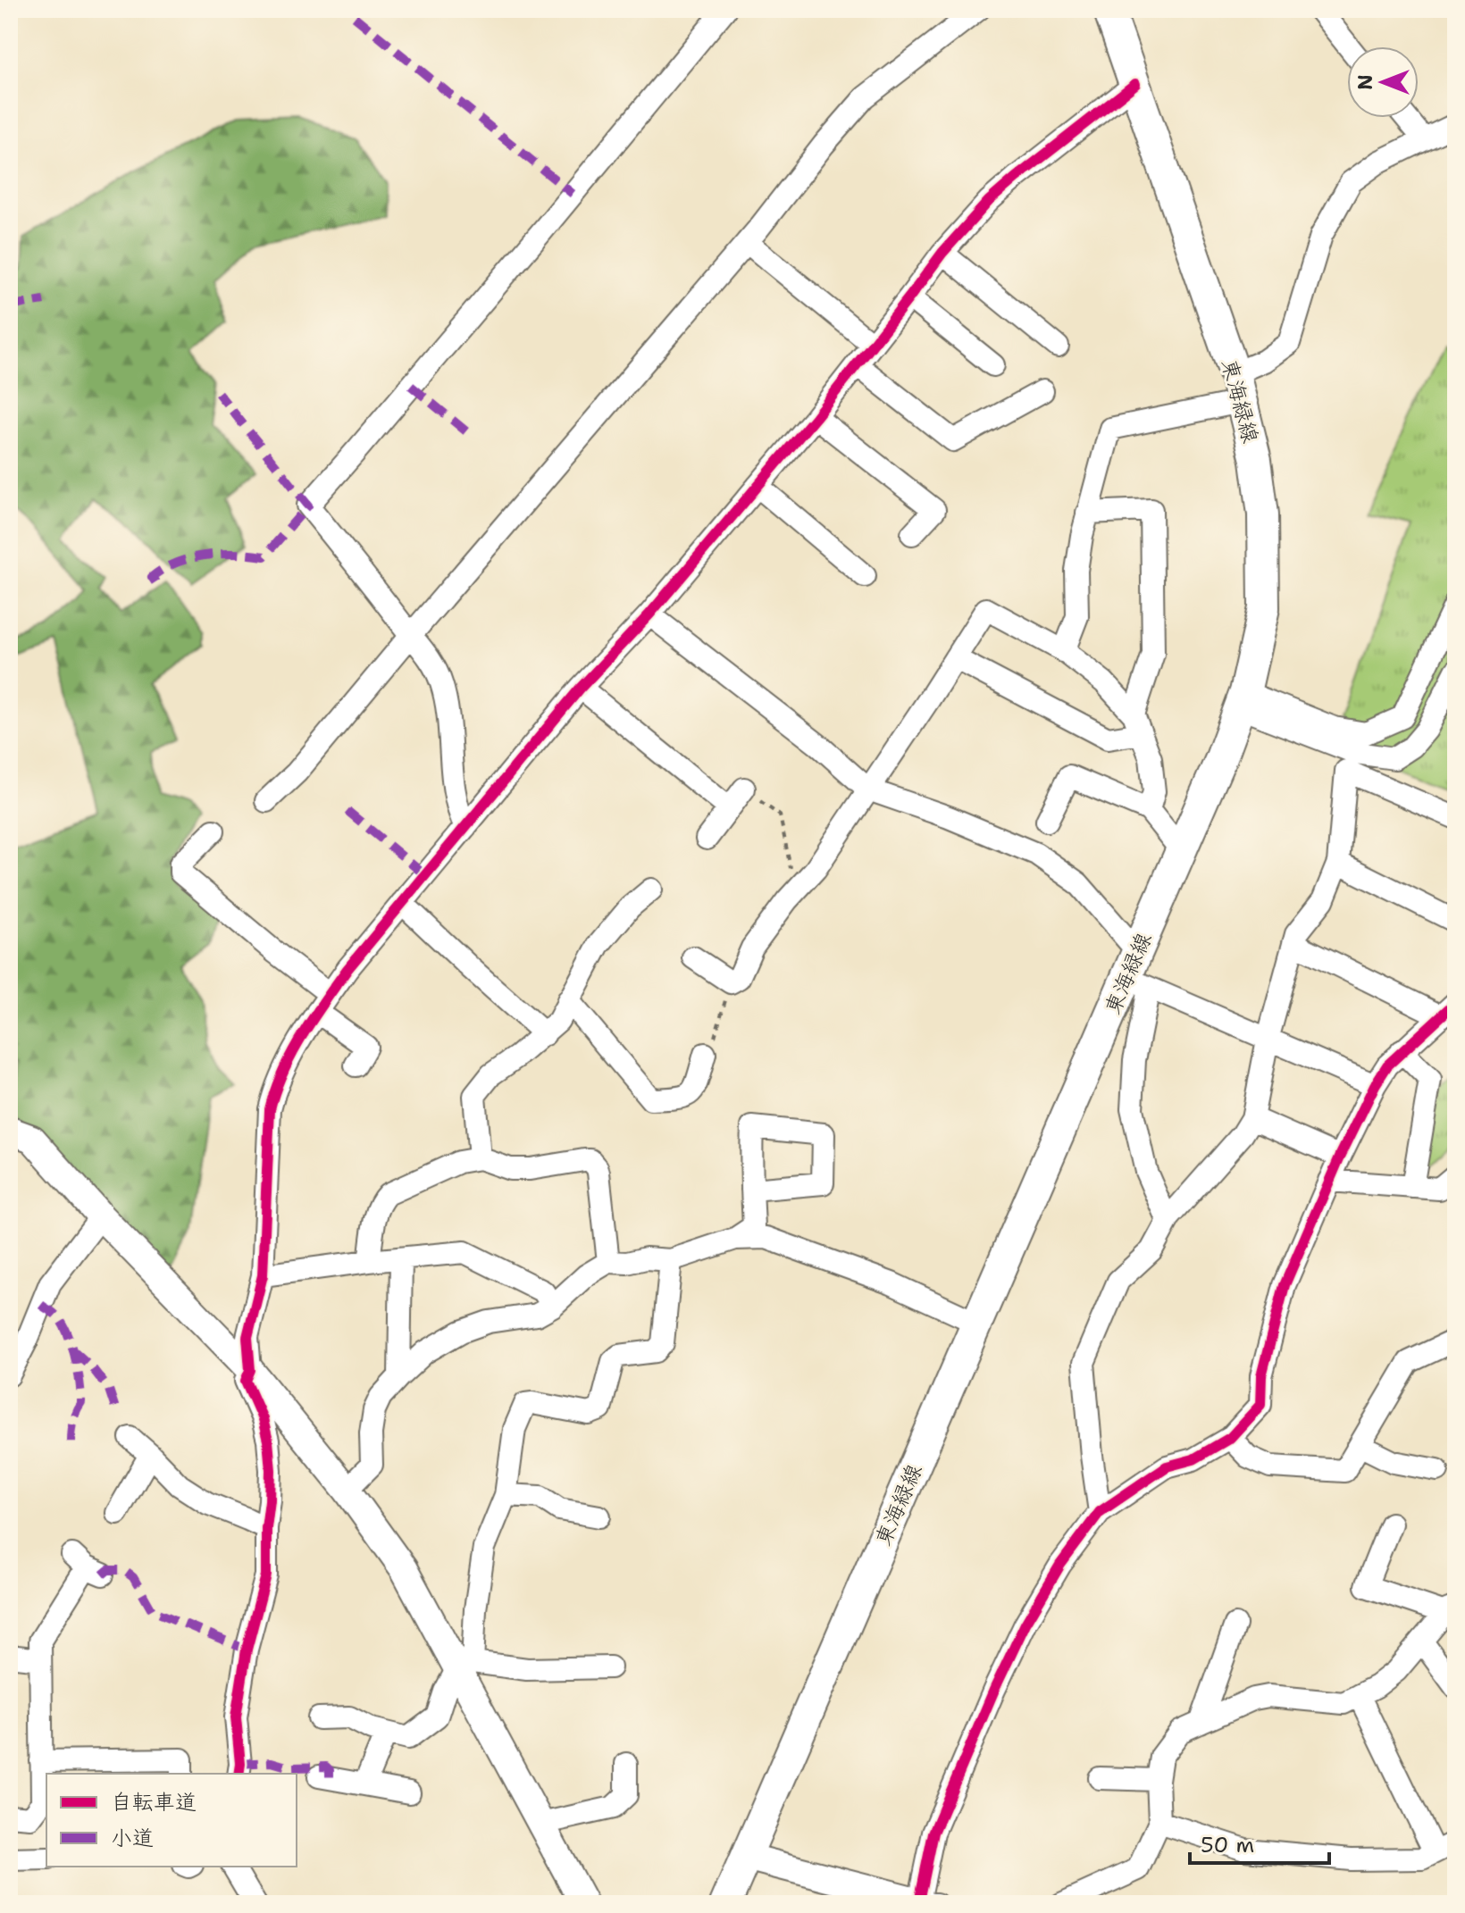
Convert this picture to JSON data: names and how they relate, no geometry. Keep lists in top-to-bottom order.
{
  "streets": {
    "main road": ["東海緑線"]
  },
  "legend": ["自転車道", "小道"],
  "scale_bar": "50 m",
  "north": "left"
}
